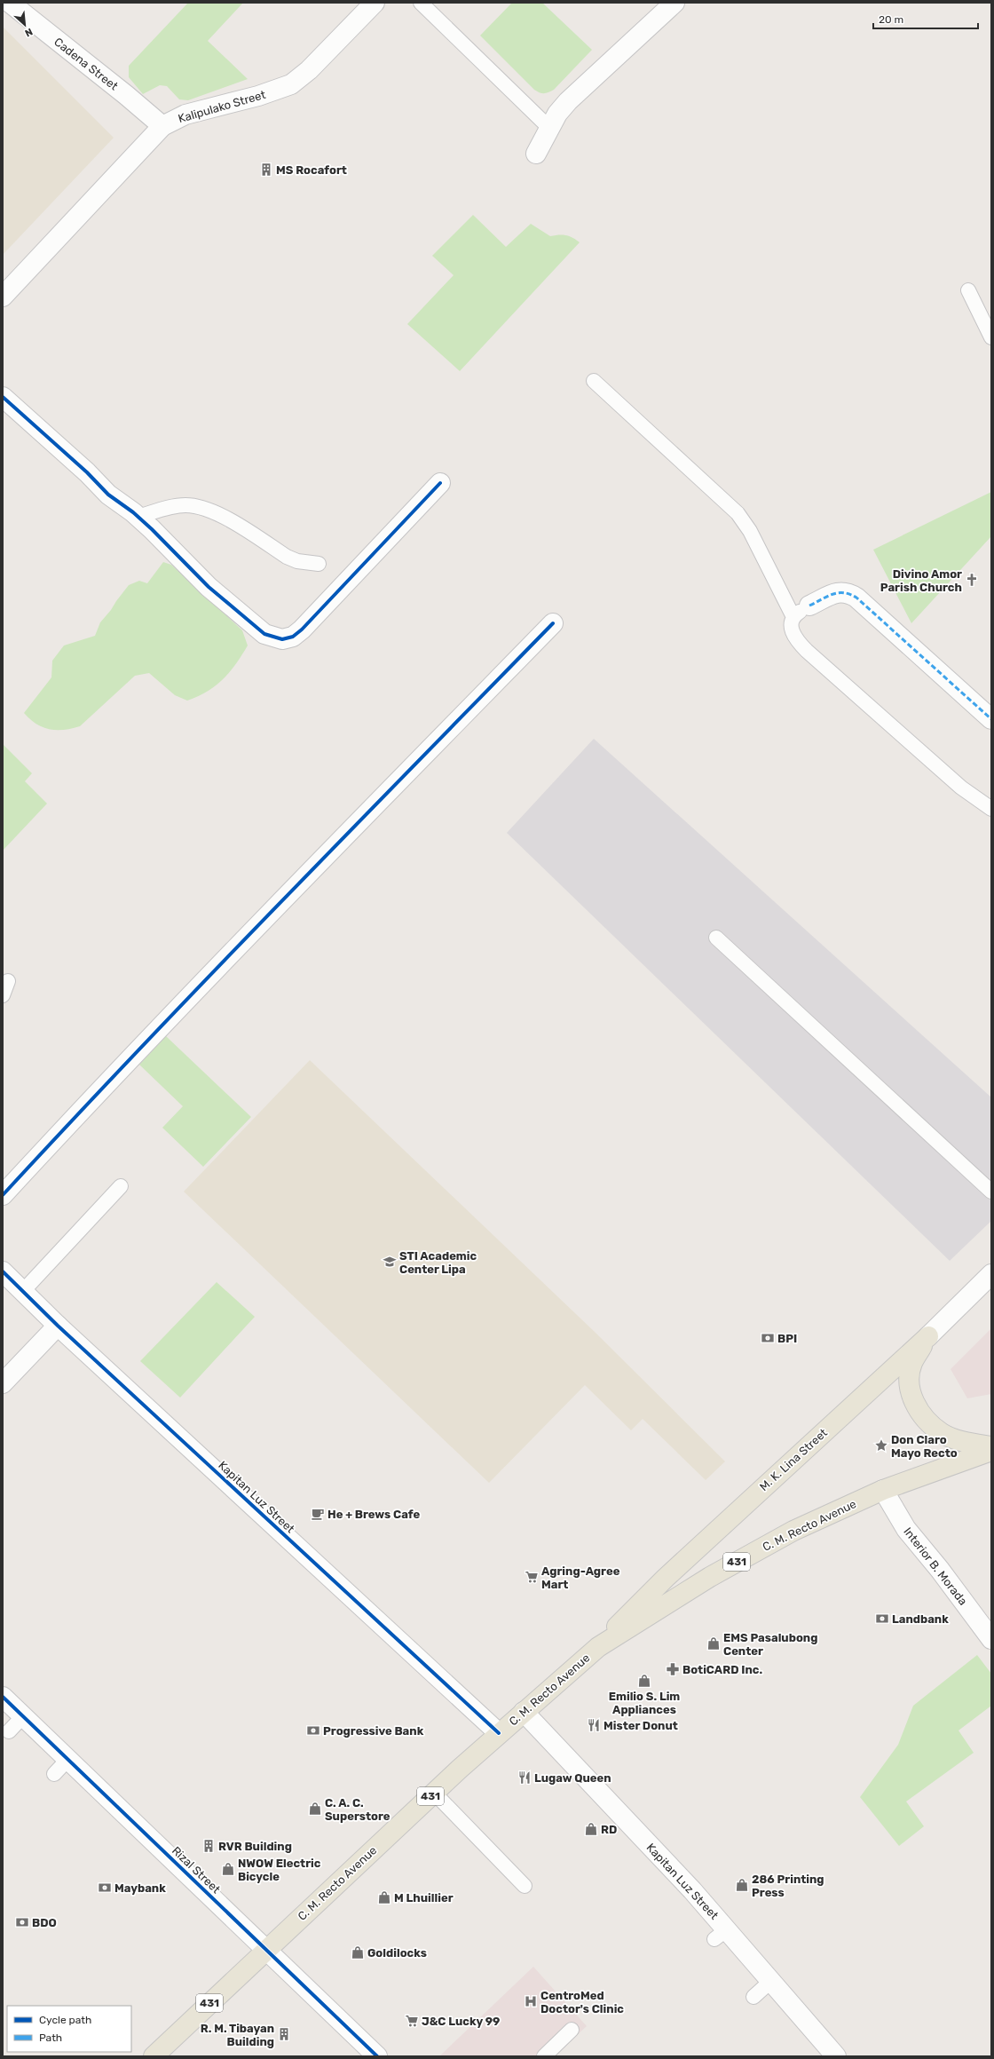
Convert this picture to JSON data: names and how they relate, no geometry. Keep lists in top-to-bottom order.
{
  "streets": {
    "main road": ["M. K. Lina Street", "C. M. Recto Avenue", "431"],
    "street": [
      "Cadena Street",
      "Kalipulako Street",
      "Kapitan Luz Street",
      "Interior B. Morada",
      "Rizal Street"
    ]
  },
  "crossings": [
    ["Cadena Street", "Kalipulako Street"],
    ["M. K. Lina Street", "C. M. Recto Avenue"],
    ["Kapitan Luz Street", "C. M. Recto Avenue"],
    ["C. M. Recto Avenue", "431"],
    ["C. M. Recto Avenue", "Interior B. Morada"],
    ["C. M. Recto Avenue", "Rizal Street"],
    ["431", "Interior B. Morada"]
  ],
  "places": {
    "building": ["MS Rocafort", "RVR Building", "R. M. Tibayan Building"],
    "church": ["Divino Amor Parish Church"],
    "school or university": ["STI Academic Center Lipa"],
    "bank": [
      "BPI",
      "Landbank",
      "Progressive Bank",
      "Maybank",
      "BDO"
    ],
    "place": ["Don Claro Mayo Recto"],
    "cafe": ["He + Brews Cafe"],
    "supermarket": ["Agring-Agree Mart", "J&C Lucky 99"],
    "shop": [
      "EMS Pasalubong Center",
      "Emilio S. Lim Appliances",
      "C. A. C. Superstore",
      "RD",
      "NWOW Electric Bicycle",
      "286 Printing Press",
      "M Lhuillier",
      "Goldilocks"
    ],
    "pharmacy": ["BotiCARD Inc."],
    "restaurant": ["Mister Donut", "Lugaw Queen"],
    "hospital": ["CentroMed Doctor's Clinic"]
  },
  "legend": ["Cycle path", "Path"],
  "scale_bar": "20 m",
  "north": "bottom right"
}
